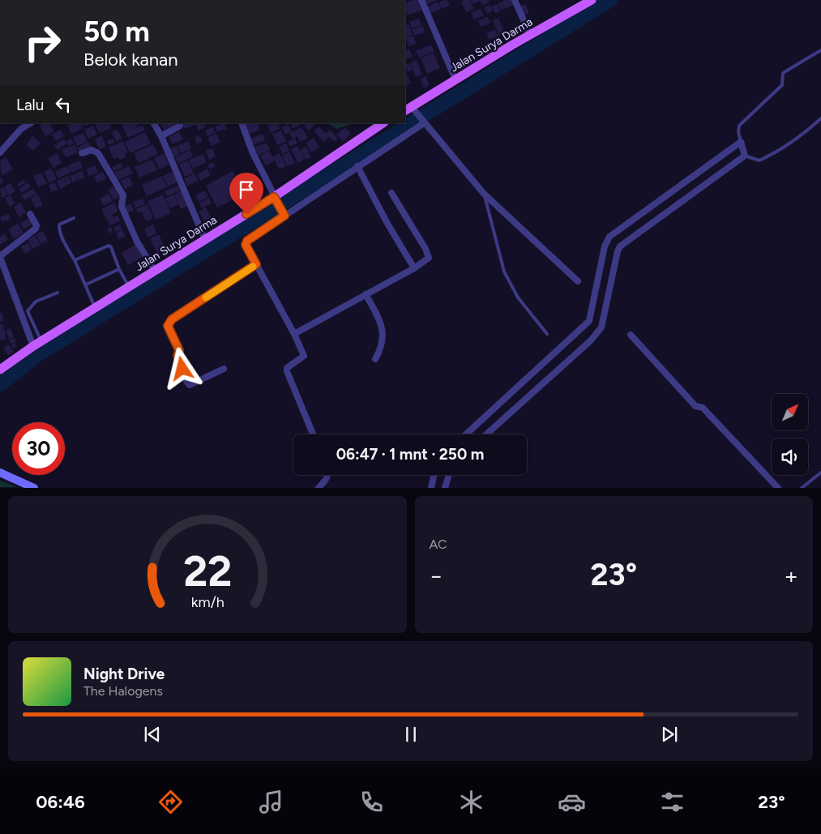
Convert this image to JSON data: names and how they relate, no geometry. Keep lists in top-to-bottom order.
{
  "streets": {
    "main road": ["Jalan Surya Darma"]
  },
  "north": "top right",
  "page": {
    "turn": ["50 m", "Belok kanan"],
    "then": "Lalu",
    "limit": "30",
    "trip": "06:47 · 1 mnt · 250 m",
    "tile": "AC",
    "heat": ["−", "23°", "+"],
    "song": ["Night Drive", "The Halogens"],
    "tabs": ["06:46", "23°"],
    "gauge": ["22", "km/h"]
  }
}
